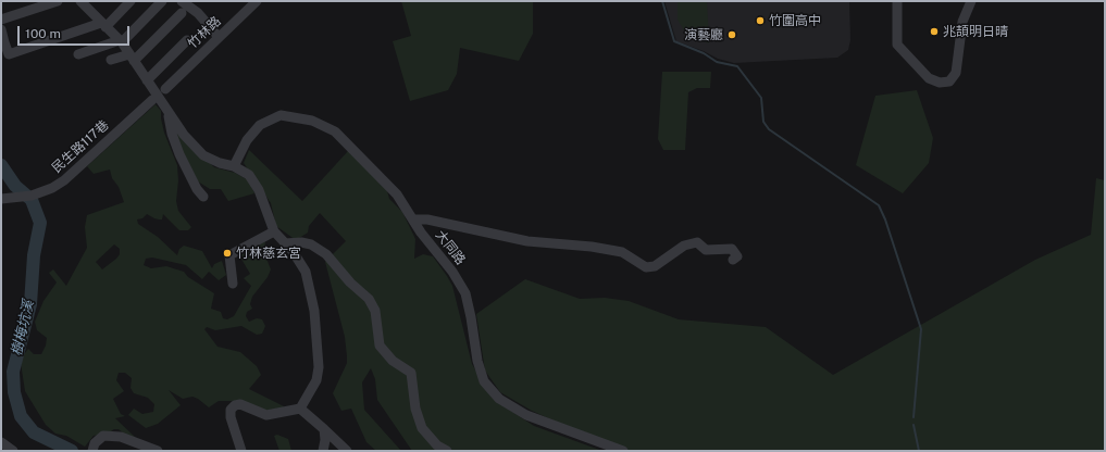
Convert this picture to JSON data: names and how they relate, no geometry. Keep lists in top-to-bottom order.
{
  "streets": {
    "street": ["竹林路", "民生路117巷", "大同路"]
  },
  "water": ["樹梅坑溪"],
  "places": [
    "竹圍高中",
    "兆頡明日晴",
    "演藝廳",
    "竹林慈玄宮"
  ],
  "scale_bar": "100 m"
}
